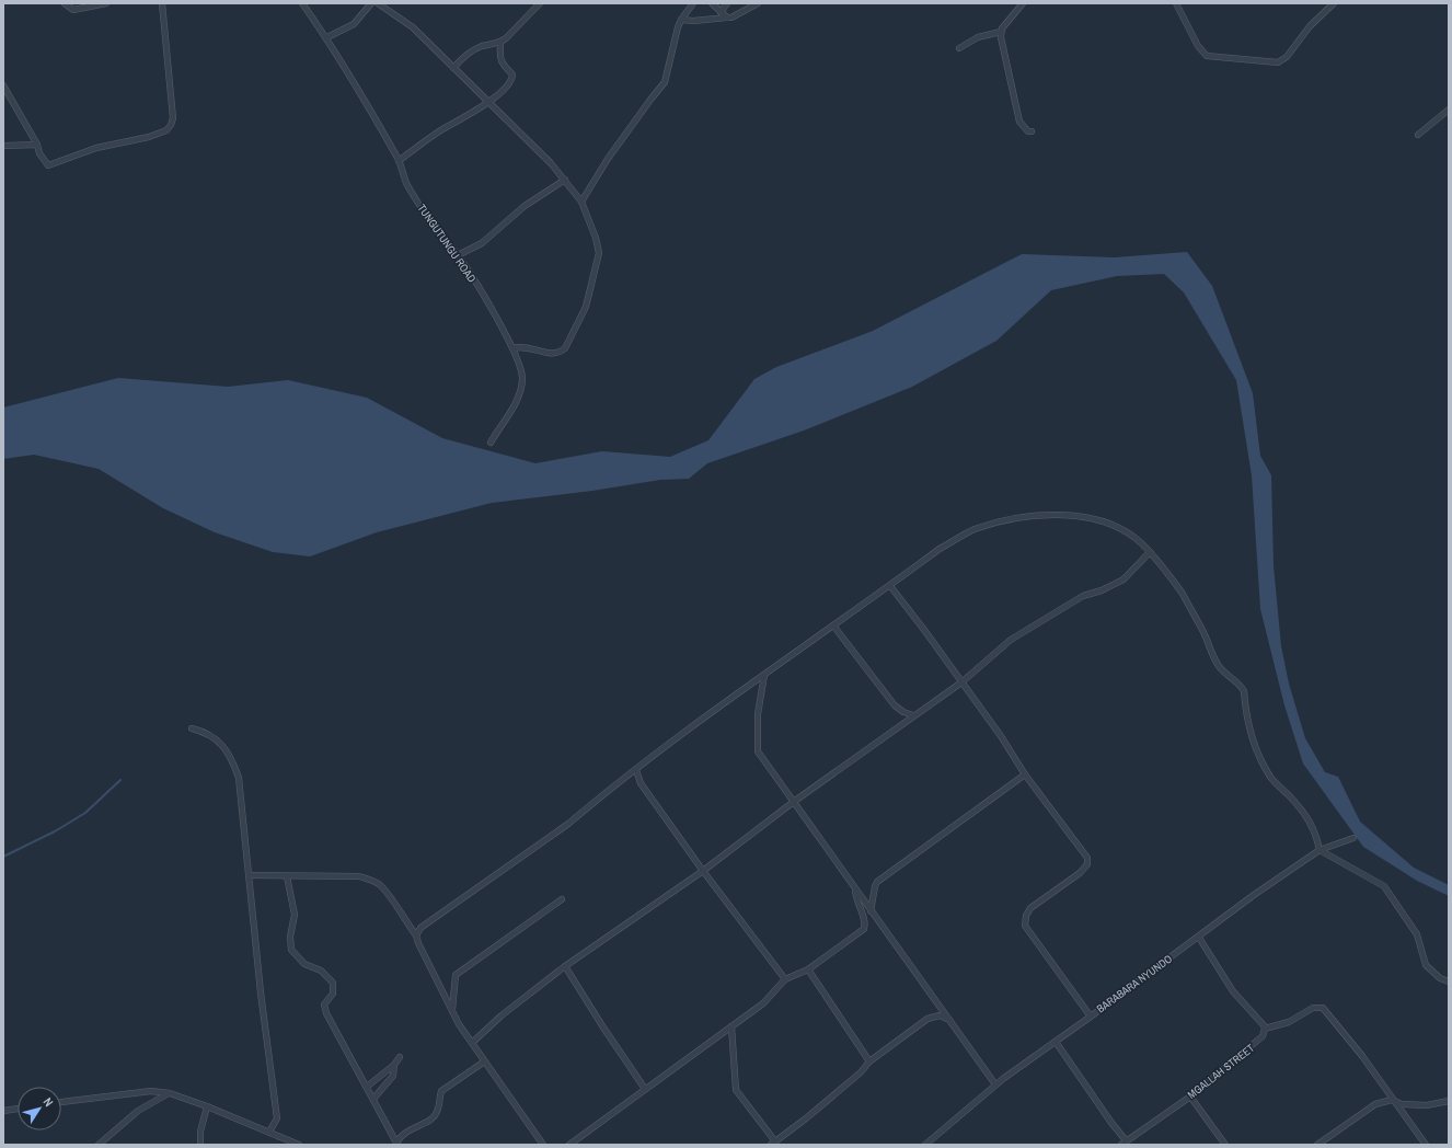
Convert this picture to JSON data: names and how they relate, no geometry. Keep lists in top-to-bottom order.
{
  "streets": {
    "street": ["TUNGUTUNGU ROAD", "BARABARA NYUNDO", "MGALLAH STREET"]
  },
  "north": "top right"
}
